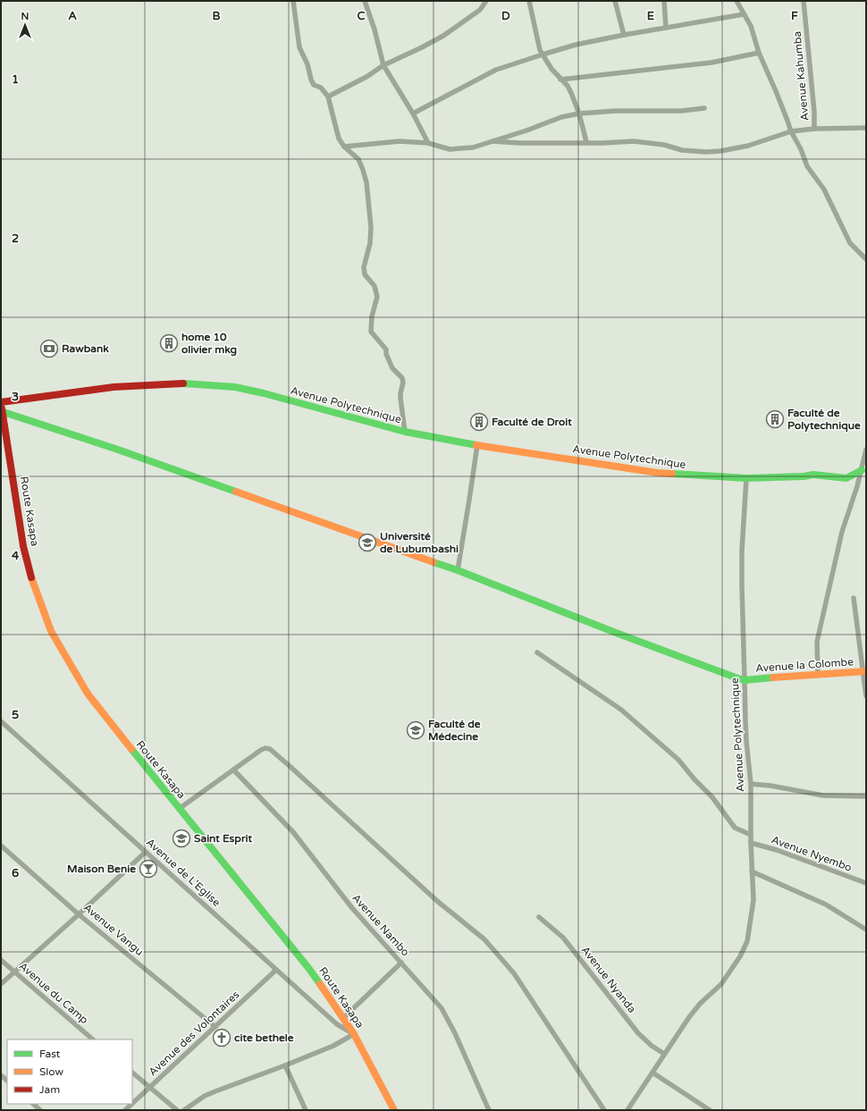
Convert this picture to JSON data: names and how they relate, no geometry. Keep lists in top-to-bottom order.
{
  "streets": {
    "street": [
      "Avenue Kahumba",
      "Avenue Polytechnique",
      "Route Kasapa",
      "Avenue la Colombe",
      "Avenue Nyembo",
      "Avenue de L'Eglise",
      "Avenue Nambo",
      "Avenue Vangu",
      "Avenue Nyanda",
      "Avenue du Camp",
      "Avenue des Volontaires"
    ]
  },
  "crossings": [
    ["Avenue Polytechnique", "Route Kasapa"],
    ["Avenue Polytechnique", "Avenue la Colombe"],
    ["Avenue Polytechnique", "Avenue Nyembo"],
    ["Avenue Polytechnique", "Avenue Nyanda"],
    ["Route Kasapa", "Avenue de L'Eglise"],
    ["Avenue de L'Eglise", "Avenue des Volontaires"],
    ["Avenue Vangu", "Avenue des Volontaires"]
  ],
  "places": {
    "building": ["home 10 olivier mkg", "Faculté de Polytechnique", "Faculté de Droit"],
    "bank": ["Rawbank"],
    "school or university": ["Université de Lubumbashi", "Faculté de Médecine", "Saint Esprit"],
    "bar": ["Maison Benie"],
    "church": ["cite bethele"]
  },
  "legend": ["Fast", "Slow", "Jam"],
  "north": "top",
  "grid": {
    "columns": [
      "A",
      "B",
      "C",
      "D",
      "E",
      "F"
    ],
    "rows": [
      "1",
      "2",
      "3",
      "4",
      "5",
      "6"
    ]
  }
}
